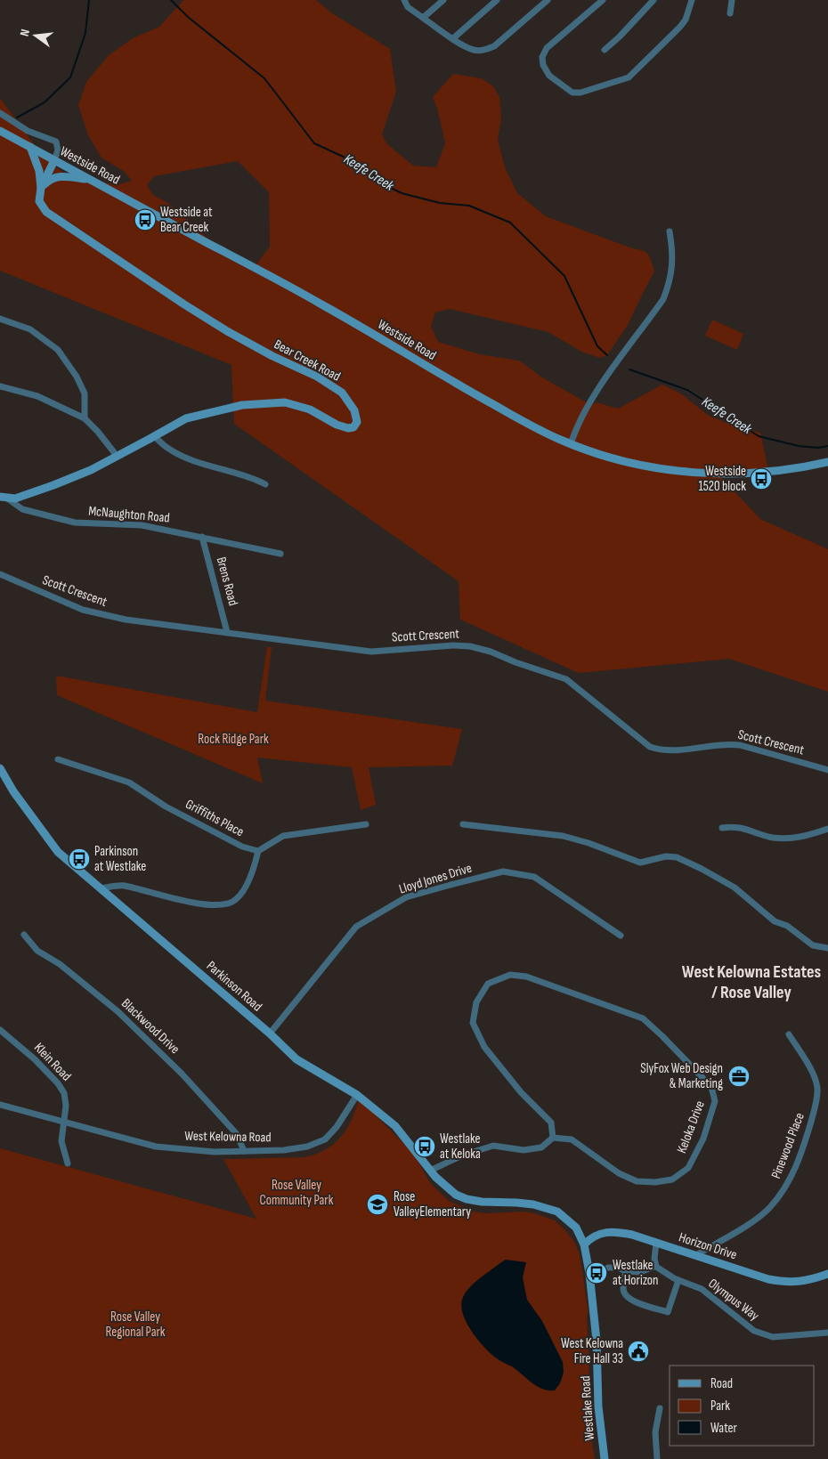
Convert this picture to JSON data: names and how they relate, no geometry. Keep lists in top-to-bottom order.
{
  "streets": {
    "street": [
      "Westside Road",
      "Bear Creek Road",
      "McNaughton Road",
      "Brens Road",
      "Scott Crescent",
      "Griffiths Place",
      "Lloyd Jones Drive",
      "Parkinson Road",
      "Blackwood Drive",
      "Klein Road",
      "Keloka Drive",
      "West Kelowna Road",
      "Pinewood Place",
      "Horizon Drive",
      "Olympus Way",
      "Westlake Road"
    ]
  },
  "crossings": [
    ["Bear Creek Road", "McNaughton Road"],
    ["McNaughton Road", "Brens Road"],
    ["Brens Road", "Scott Crescent"],
    ["Lloyd Jones Drive", "Parkinson Road"],
    ["Parkinson Road", "West Kelowna Road"],
    ["Parkinson Road", "Westlake Road"],
    ["Blackwood Drive", "West Kelowna Road"],
    ["Klein Road", "West Kelowna Road"],
    ["West Kelowna Road", "Westlake Road"],
    ["Pinewood Place", "Horizon Drive"],
    ["Horizon Drive", "Westlake Road"]
  ],
  "districts": ["West Kelowna Estates / Rose Valley"],
  "water": ["Keefe Creek"],
  "parks": ["Rock Ridge Park", "Rose Valley Community Park", "Rose Valley Regional Park"],
  "places": {
    "bus stop": [
      "Westside at Bear Creek",
      "Westside 1520 block",
      "Parkinson at Westlake",
      "Westlake at Keloka",
      "Westlake at Horizon"
    ],
    "office": ["SlyFox Web Design & Marketing"],
    "school or university": ["Rose ValleyElementary"],
    "public building": ["West Kelowna Fire Hall 33"]
  },
  "legend": ["Road", "Park", "Water"],
  "north": "left"
}
